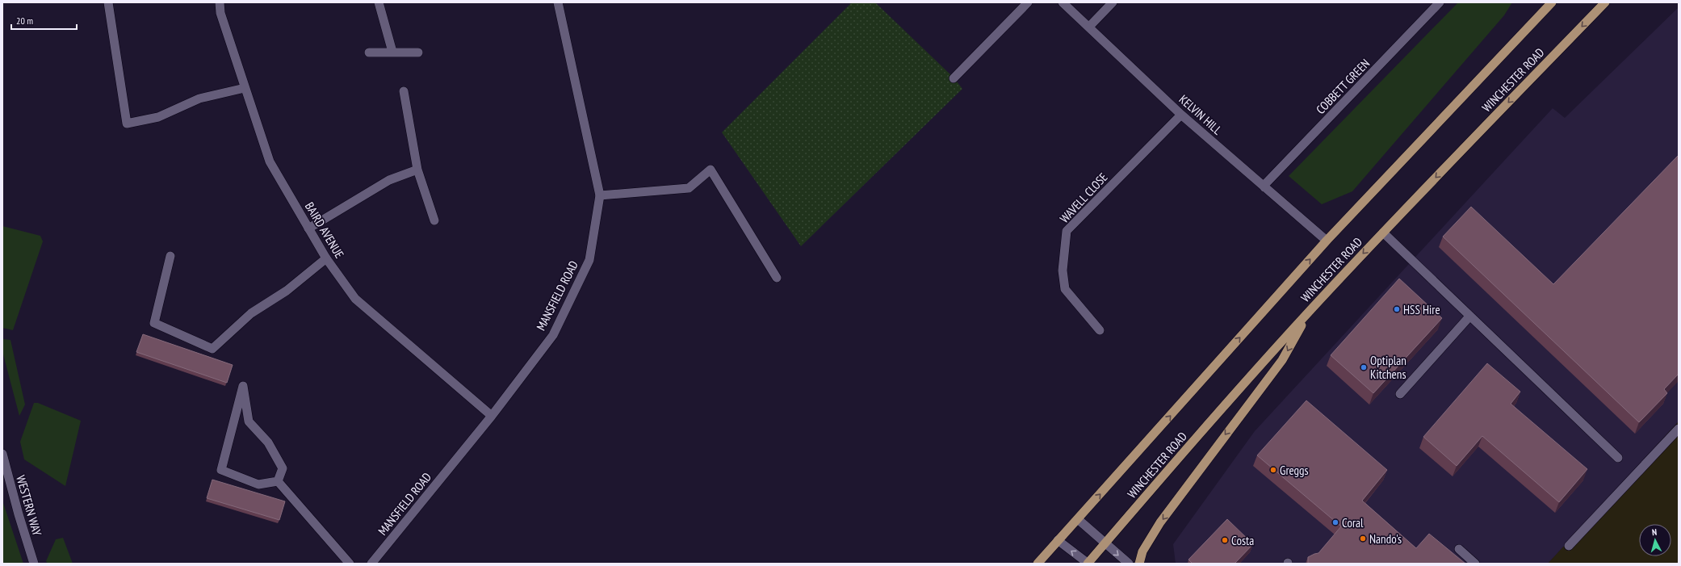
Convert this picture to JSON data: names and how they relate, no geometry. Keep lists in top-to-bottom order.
{
  "streets": {
    "main road": ["WINCHESTER ROAD"],
    "street": [
      "COBBETT GREEN",
      "KELVIN HILL",
      "WAVELL CLOSE",
      "BAIRD AVENUE",
      "MANSFIELD ROAD",
      "WESTERN WAY"
    ]
  },
  "crossings": [
    ["WINCHESTER ROAD", "KELVIN HILL"],
    ["COBBETT GREEN", "KELVIN HILL"],
    ["KELVIN HILL", "WAVELL CLOSE"],
    ["BAIRD AVENUE", "MANSFIELD ROAD"]
  ],
  "places": [
    "HSS Hire",
    "Optiplan Kitchens",
    "Greggs",
    "Coral",
    "Nando's",
    "Costa"
  ],
  "scale_bar": "20 m",
  "north": "top"
}
